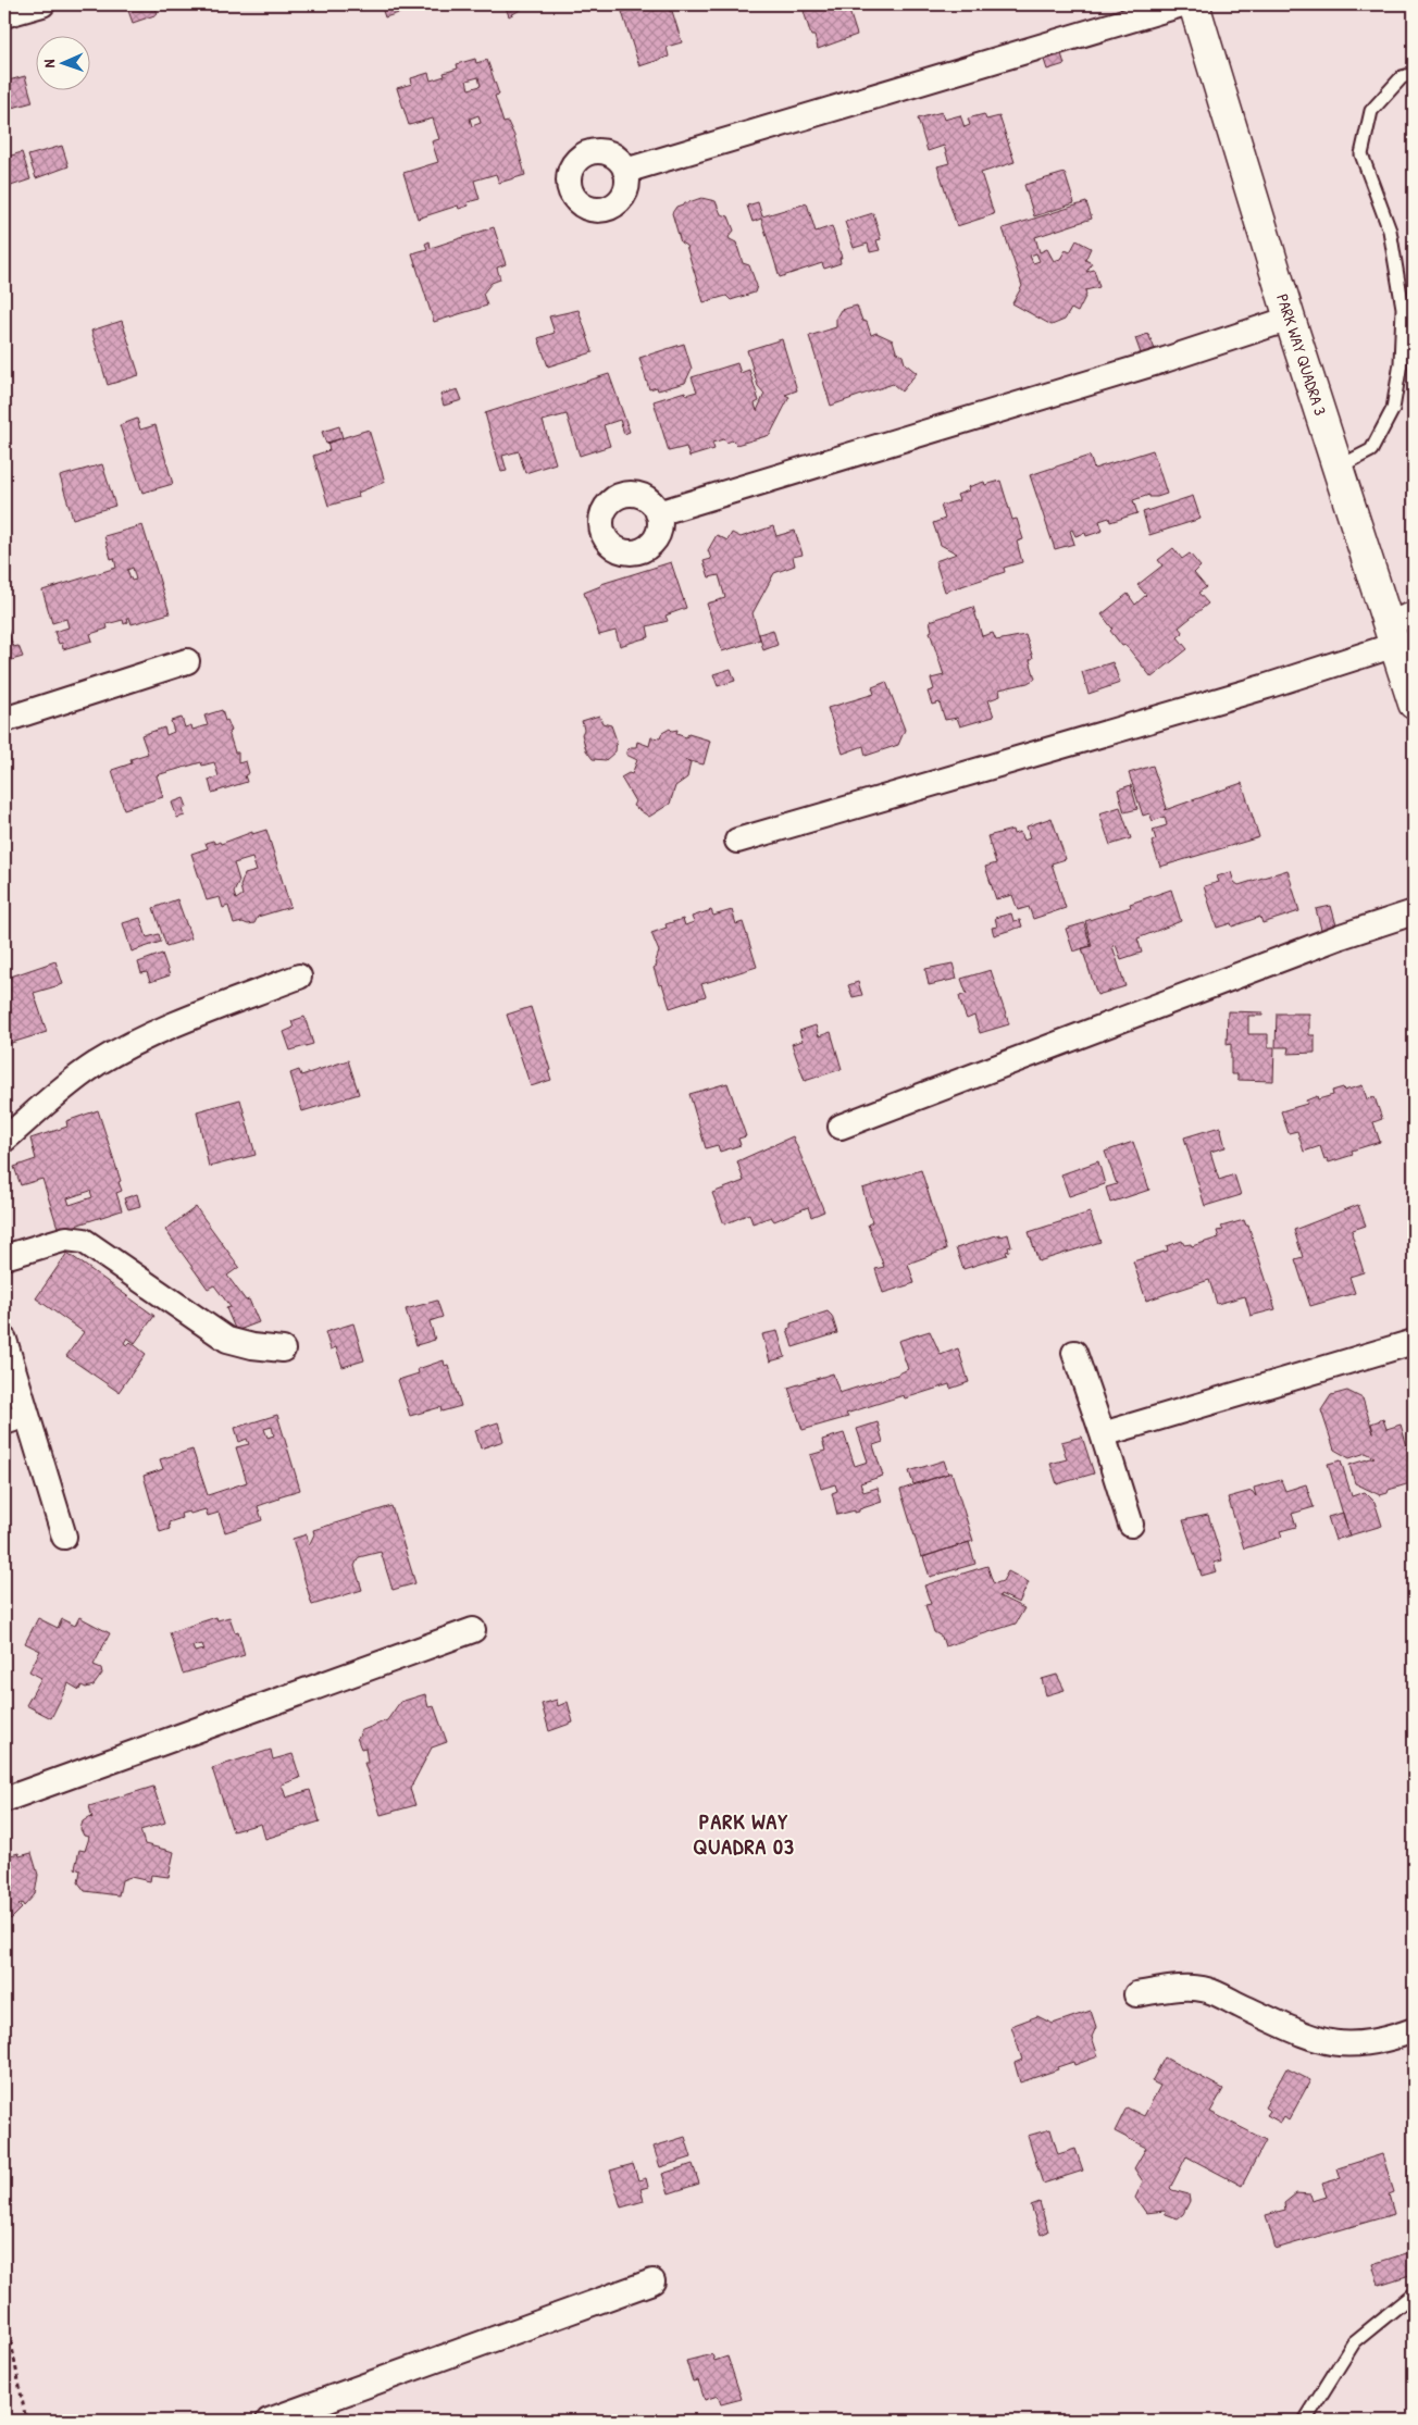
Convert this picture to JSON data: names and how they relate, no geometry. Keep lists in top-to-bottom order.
{
  "streets": {
    "street": ["PARK WAY QUADRA 3"]
  },
  "districts": ["PARK WAY QUADRA 03"],
  "north": "left"
}
